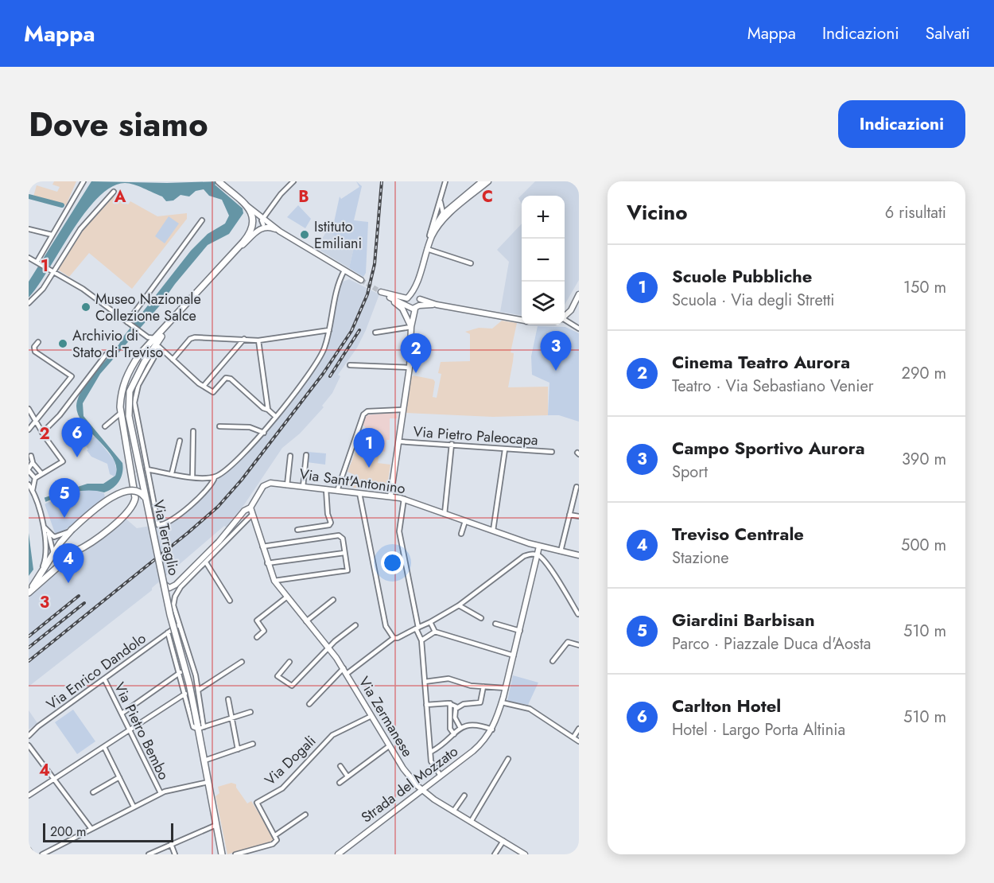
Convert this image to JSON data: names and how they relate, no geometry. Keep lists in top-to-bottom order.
{
  "streets": {
    "main road": ["Via Terraglio"],
    "street": [
      "Via Pietro Paleocapa",
      "Via Sant'Antonino",
      "Via Enrico Dandolo",
      "Via Zermanese",
      "Via Pietro Bembo",
      "Via Dogali",
      "Strada del Mozzato"
    ]
  },
  "crossings": [
    ["Via Sant'Antonino", "Via Terraglio"],
    ["Via Sant'Antonino", "Via Zermanese"],
    ["Via Sant'Antonino", "Strada del Mozzato"],
    ["Via Terraglio", "Via Enrico Dandolo"],
    ["Via Terraglio", "Via Zermanese"],
    ["Via Enrico Dandolo", "Via Pietro Bembo"],
    ["Via Zermanese", "Via Dogali"],
    ["Via Zermanese", "Strada del Mozzato"]
  ],
  "places": ["Istituto Emiliani", "Museo Nazionale Collezione Salce", "Archivio di Stato di Treviso"],
  "scale_bar": "200 m",
  "page": {
    "header": "Mappa",
    "nav": ["Mappa", "Indicazioni", "Salvati"],
    "title": "Dove siamo",
    "buttons": "Indicazioni",
    "heading": ["Vicino", "6 risultati"],
    "map_buttons": ["+", "−"],
    "list": [
      {
        "mark": "1",
        "name": "Scuole Pubbliche",
        "note": "Scuola · Via degli Stretti",
        "value": "150 m"
      },
      {
        "mark": "2",
        "name": "Cinema Teatro Aurora",
        "note": "Teatro · Via Sebastiano Venier",
        "value": "290 m"
      },
      {
        "mark": "3",
        "name": "Campo Sportivo Aurora",
        "note": "Sport",
        "value": "390 m"
      },
      {
        "mark": "4",
        "name": "Treviso Centrale",
        "note": "Stazione",
        "value": "500 m"
      },
      {
        "mark": "5",
        "name": "Giardini Barbisan",
        "note": "Parco · Piazzale Duca d'Aosta",
        "value": "510 m"
      },
      {
        "mark": "6",
        "name": "Carlton Hotel",
        "note": "Hotel · Largo Porta Altinia",
        "value": "510 m"
      }
    ],
    "pins": [
      "3",
      "2",
      "6",
      "1",
      "5",
      "4"
    ],
    "scale": "200 m"
  },
  "grid": {
    "columns": ["A", "B", "C"],
    "rows": [
      "1",
      "2",
      "3",
      "4"
    ]
  }
}
